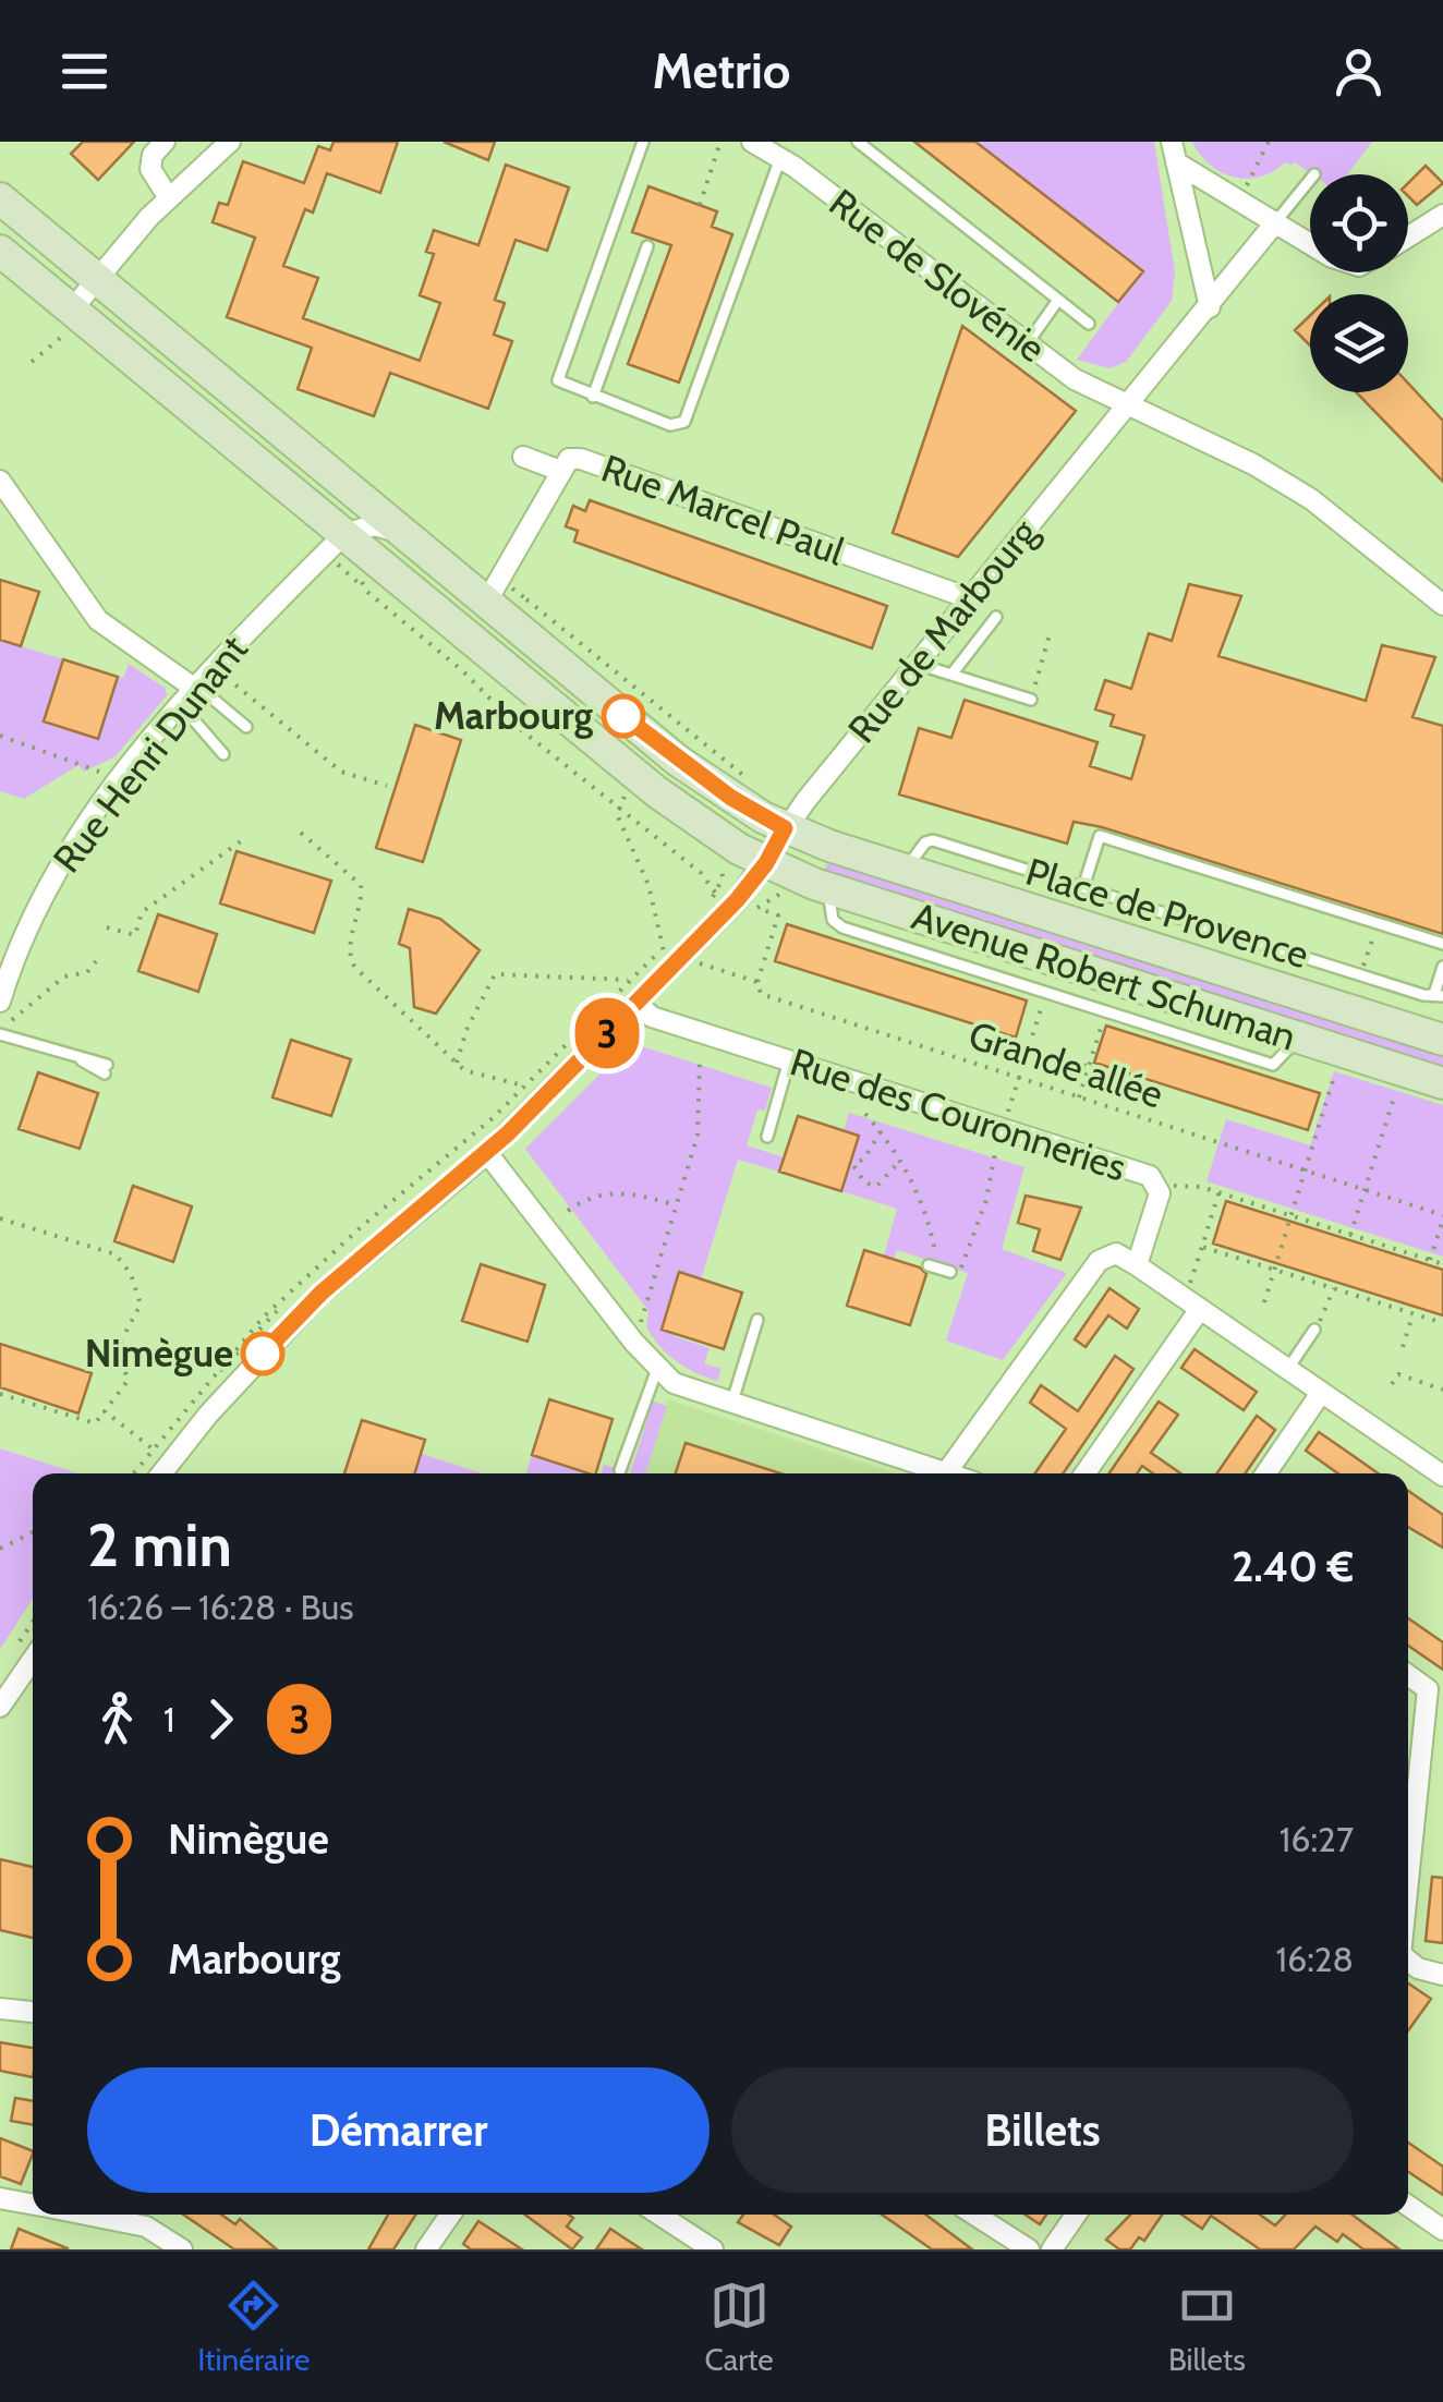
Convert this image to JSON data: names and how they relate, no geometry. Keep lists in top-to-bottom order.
{
  "streets": {
    "main road": ["Avenue Robert Schuman"],
    "street": [
      "Rue de Slovénie",
      "Rue Marcel Paul",
      "Rue de Marbourg",
      "Rue Henri Dunant",
      "Rue des Couronneries"
    ],
    "lane": ["Place de Provence"],
    "path": ["Grande allée"]
  },
  "crossings": [
    ["Rue de Slovénie", "Rue de Marbourg"],
    ["Rue Marcel Paul", "Rue de Marbourg"],
    ["Rue Marcel Paul", "Avenue Robert Schuman"],
    ["Rue de Marbourg", "Avenue Robert Schuman"],
    ["Rue de Marbourg", "Grande allée"],
    ["Rue de Marbourg", "Rue des Couronneries"],
    ["Rue Henri Dunant", "Avenue Robert Schuman"],
    ["Place de Provence", "Avenue Robert Schuman"]
  ],
  "places": ["Marbourg", "Nimègue"],
  "lines": ["bus line 3"],
  "page": {
    "header": "Metrio",
    "on_map": "3",
    "heading": ["2 min", "16:26 – 16:28 · Bus", "2.40 €"],
    "legs": ["1", "3"],
    "list": [
      {
        "name": "Nimègue",
        "value": "16:27"
      },
      {
        "name": "Marbourg",
        "value": "16:28"
      }
    ],
    "buttons": ["Démarrer", "Billets"],
    "tabs": ["Itinéraire", "Carte", "Billets"]
  }
}
